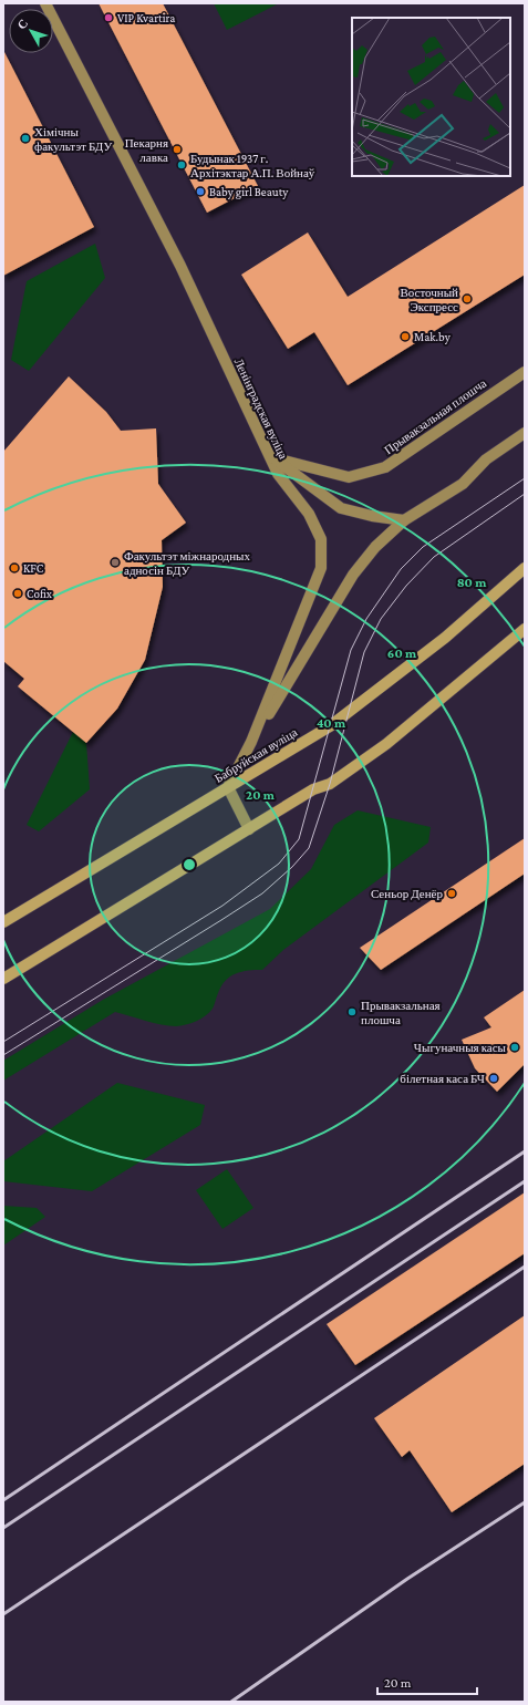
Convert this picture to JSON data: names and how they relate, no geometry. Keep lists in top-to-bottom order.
{
  "streets": {
    "main road": ["Бабруйская вуліца"],
    "street": ["Ленінградская вуліца", "Прывакзальная плошча"]
  },
  "crossings": [
    ["Ленінградская вуліца", "Прывакзальная плошча"],
    ["Ленінградская вуліца", "Бабруйская вуліца"]
  ],
  "places": [
    "VIP Kvartira",
    "Хімічны факультэт БДУ",
    "Пекарня лавка",
    "Будынак 1937 г. Архітэктар А.П. Войнаў",
    "Baby girl Beauty",
    "Восточный Экспресс",
    "Mak.by",
    "Факультэт міжнародных адносін БДУ",
    "KFC",
    "Cofix",
    "Сеньор Денёр",
    "Прывакзальная плошча",
    "Чыгуначныя касы",
    "білетная каса БЧ"
  ],
  "scale_bar": "20 m",
  "north": "top left",
  "rings": [
    "80 m",
    "60 m",
    "40 m",
    "20 m"
  ]
}
